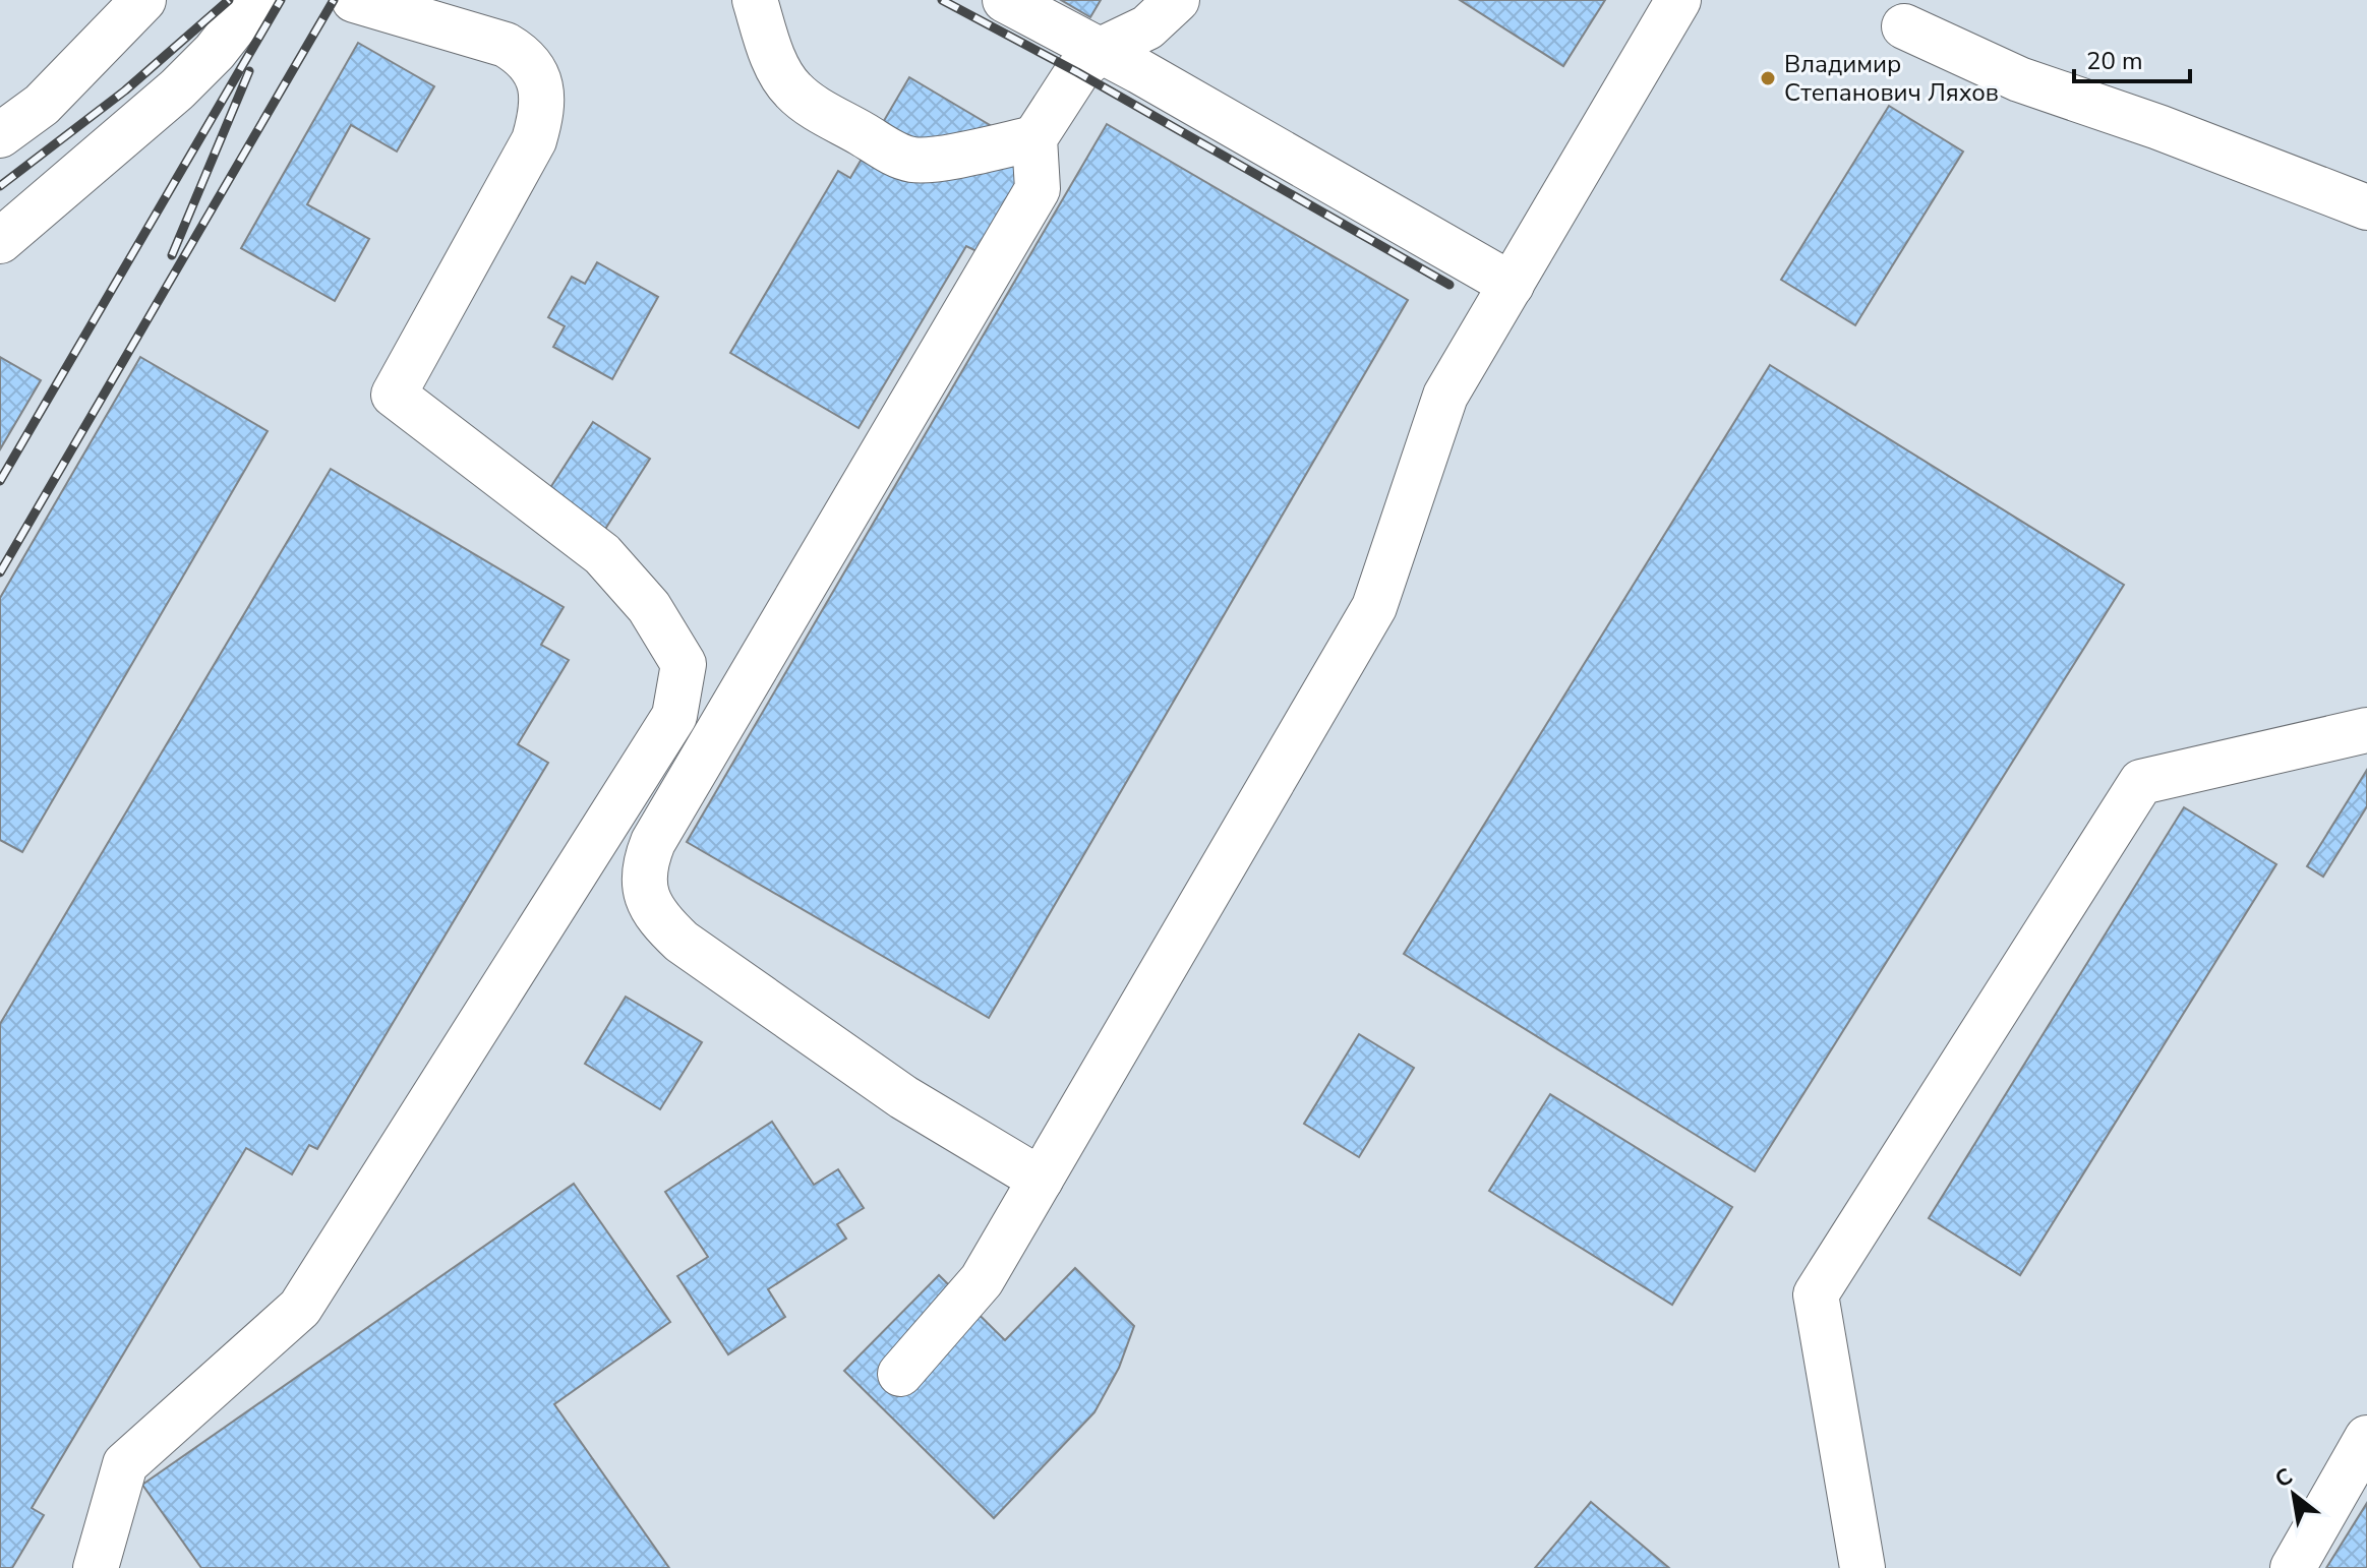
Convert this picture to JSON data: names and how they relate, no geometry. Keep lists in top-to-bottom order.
{
  "places": ["Владимир Степанович Ляхов"],
  "scale_bar": "20 m",
  "north": "top left"
}
